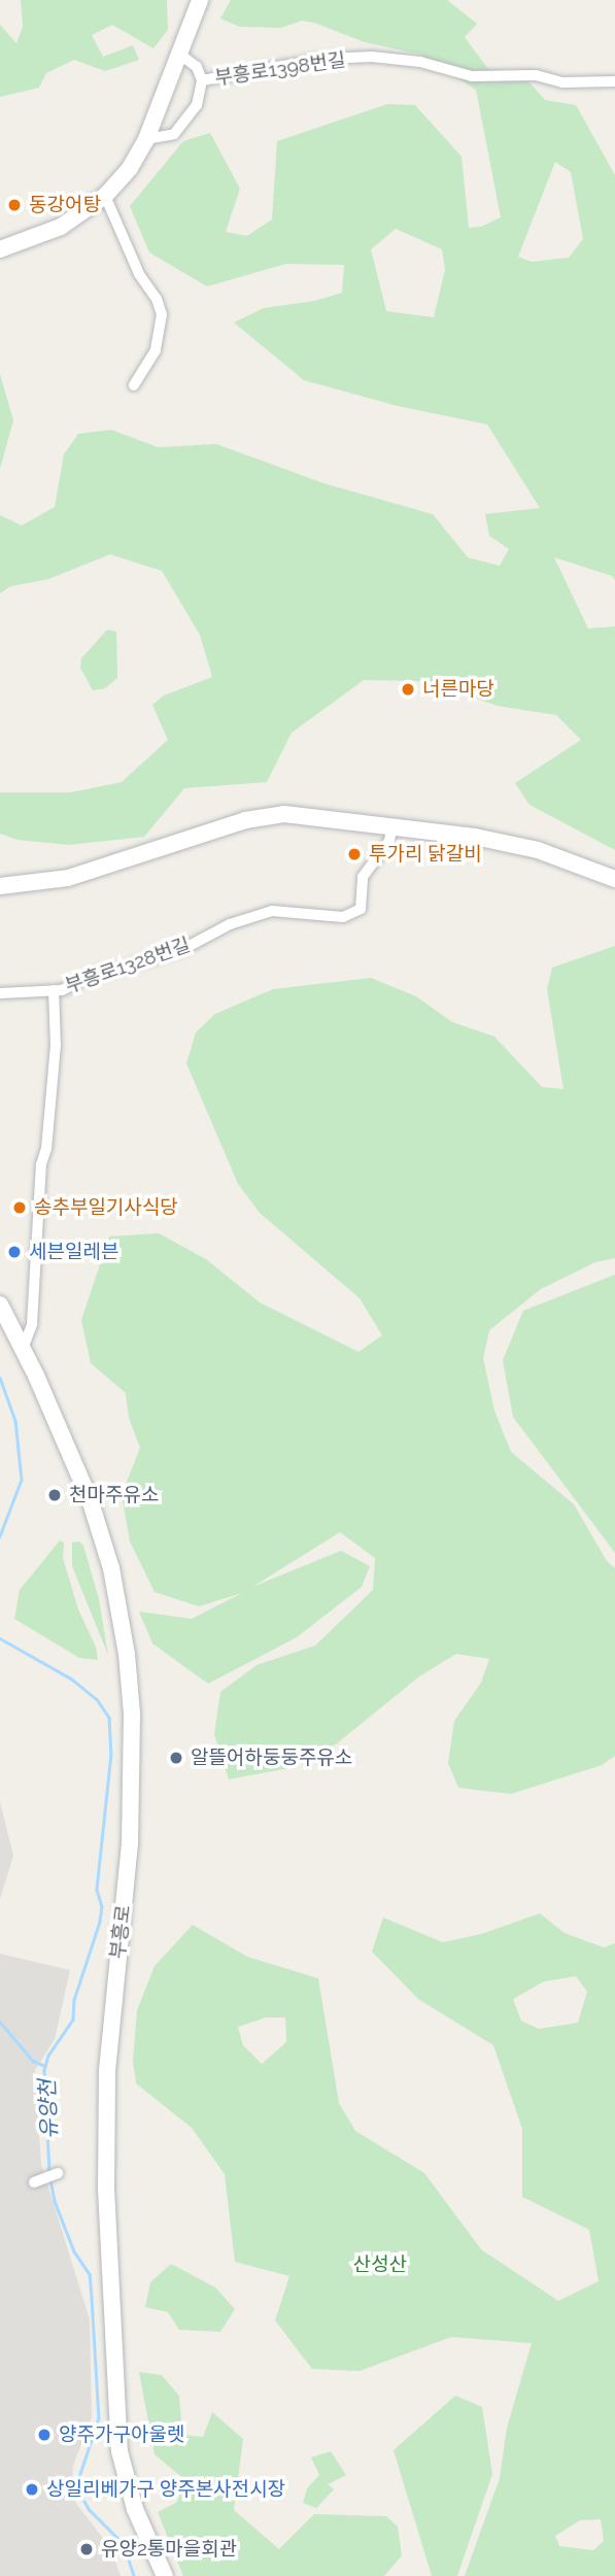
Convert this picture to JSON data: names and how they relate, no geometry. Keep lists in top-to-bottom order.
{
  "streets": {
    "main road": ["부흥로"],
    "street": ["부흥로1398번길", "부흥로1328번길"]
  },
  "crossings": [
    ["부흥로1328번길", "부흥로"]
  ],
  "water": ["유양천"],
  "parks": ["산성산"],
  "places": [
    "동강어탕",
    "너른마당",
    "투가리 닭갈비",
    "송추부일기사식당",
    "세븐일레븐",
    "천마주유소",
    "알뜰어하둥둥주유소",
    "양주가구아울렛",
    "상일리베가구 양주본사전시장",
    "유양2통마을회관"
  ]
}
